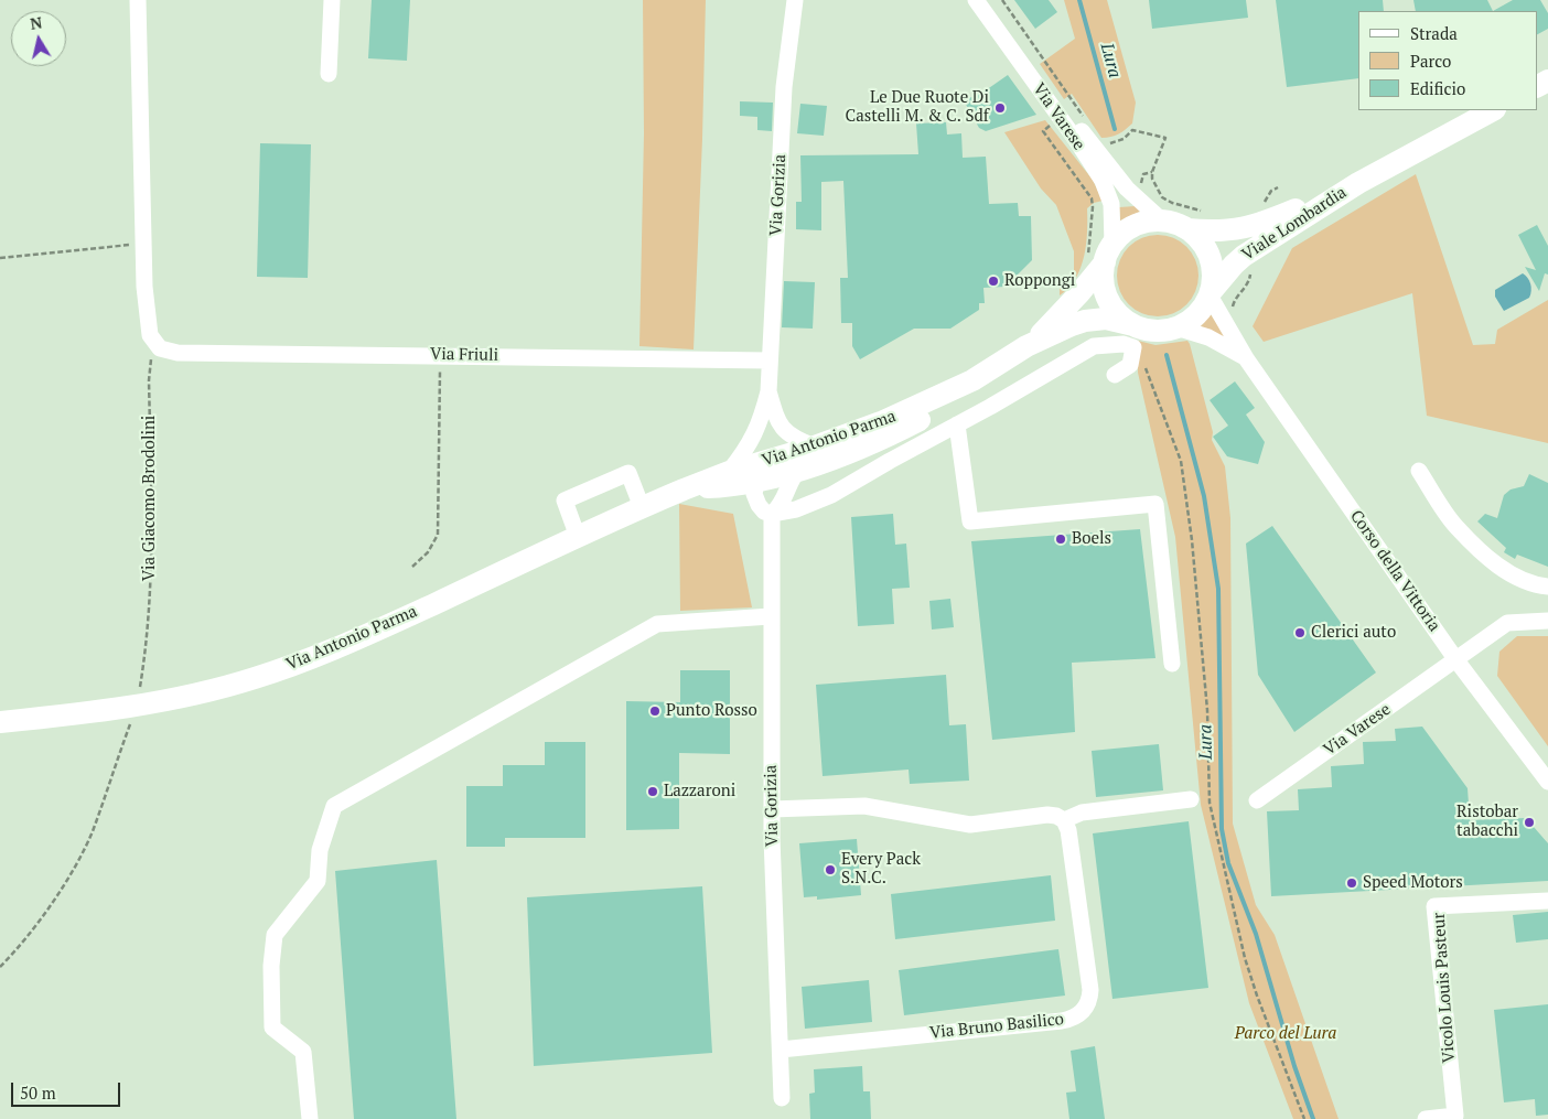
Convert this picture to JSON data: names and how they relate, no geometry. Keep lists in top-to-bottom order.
{
  "streets": {
    "main road": ["Viale Lombardia", "Via Antonio Parma"],
    "street": [
      "Via Varese",
      "Via Gorizia",
      "Via Friuli",
      "Corso della Vittoria",
      "Vicolo Louis Pasteur",
      "Via Bruno Basilico"
    ],
    "path": ["Via Giacomo Brodolini"]
  },
  "crossings": [
    ["Via Varese", "Viale Lombardia"],
    ["Via Varese", "Via Antonio Parma"],
    ["Via Varese", "Corso della Vittoria"],
    ["Via Gorizia", "Via Friuli"],
    ["Via Gorizia", "Via Antonio Parma"],
    ["Via Gorizia", "Via Bruno Basilico"],
    ["Viale Lombardia", "Via Antonio Parma"],
    ["Viale Lombardia", "Corso della Vittoria"],
    ["Via Friuli", "Via Giacomo Brodolini"],
    ["Via Antonio Parma", "Via Giacomo Brodolini"],
    ["Via Antonio Parma", "Corso della Vittoria"]
  ],
  "water": ["Lura"],
  "parks": ["Parco del Lura"],
  "places": [
    "Le Due Ruote Di Castelli M. & C. Sdf",
    "Roppongi",
    "Boels",
    "Clerici auto",
    "Punto Rosso",
    "Lazzaroni",
    "Ristobar tabacchi",
    "Every Pack S.N.C.",
    "Speed Motors"
  ],
  "legend": ["Strada", "Parco", "Edificio"],
  "scale_bar": "50 m",
  "north": "top"
}
